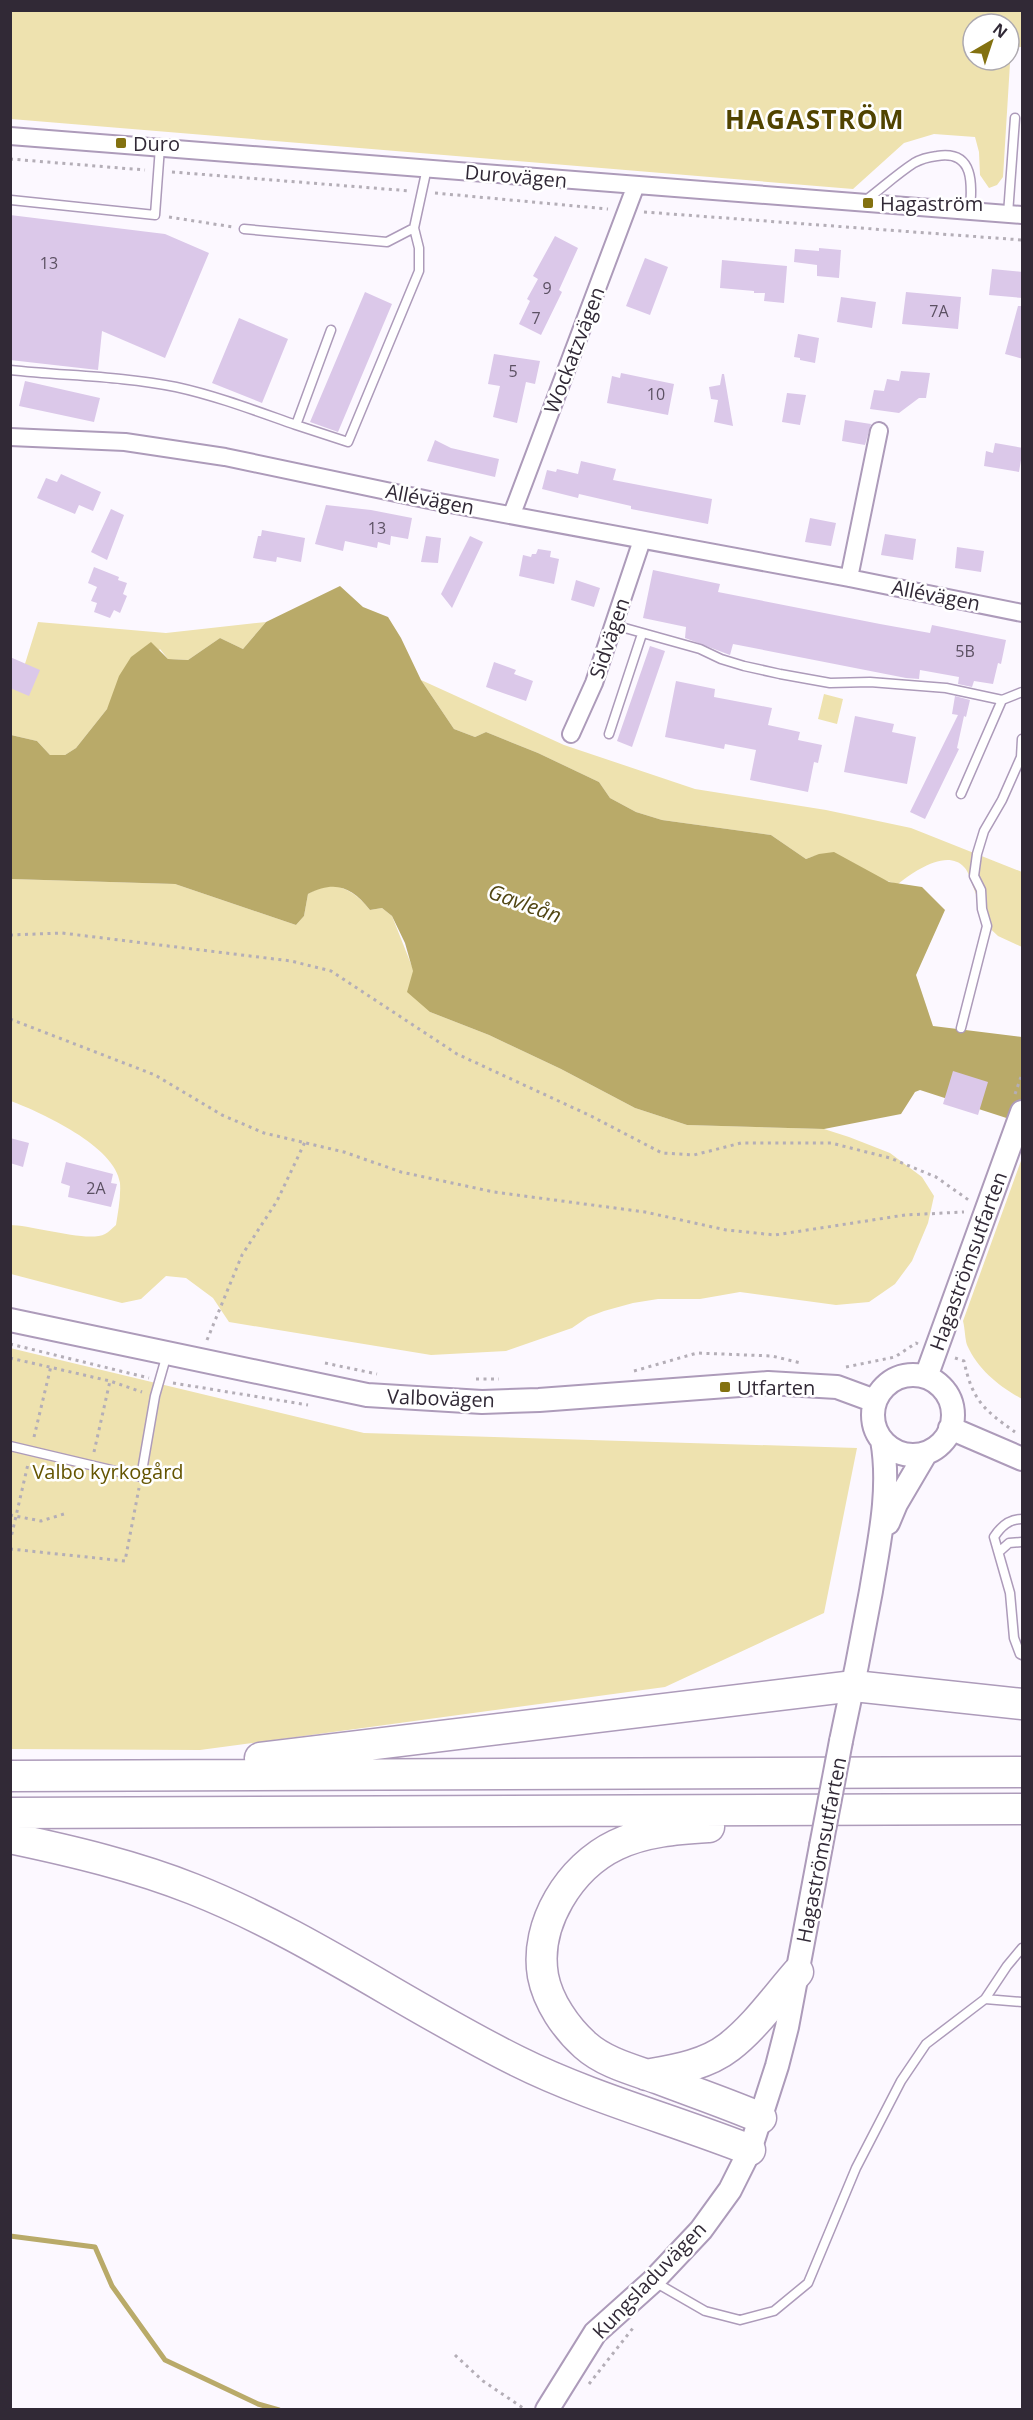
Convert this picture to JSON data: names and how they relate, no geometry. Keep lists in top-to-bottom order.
{
  "streets": {
    "main road": ["Hagaströmsutfarten", "Valbovägen", "Kungsladuvägen"],
    "street": [
      "Durovägen",
      "Wockatzvägen",
      "Allévägen",
      "Sidvägen"
    ]
  },
  "crossings": [
    ["Durovägen", "Wockatzvägen"],
    ["Wockatzvägen", "Allévägen"],
    ["Allévägen", "Sidvägen"],
    ["Hagaströmsutfarten", "Valbovägen"],
    ["Hagaströmsutfarten", "Kungsladuvägen"]
  ],
  "districts": ["HAGASTRÖM"],
  "water": ["Gavleån"],
  "parks": ["Valbo kyrkogård"],
  "places": {
    "transit": ["Duro", "Hagaström", "Utfarten"]
  },
  "house_numbers": [
    "13",
    "9",
    "7A",
    "7",
    "5",
    "10",
    "13",
    "5B",
    "2A"
  ],
  "north": "top right"
}
